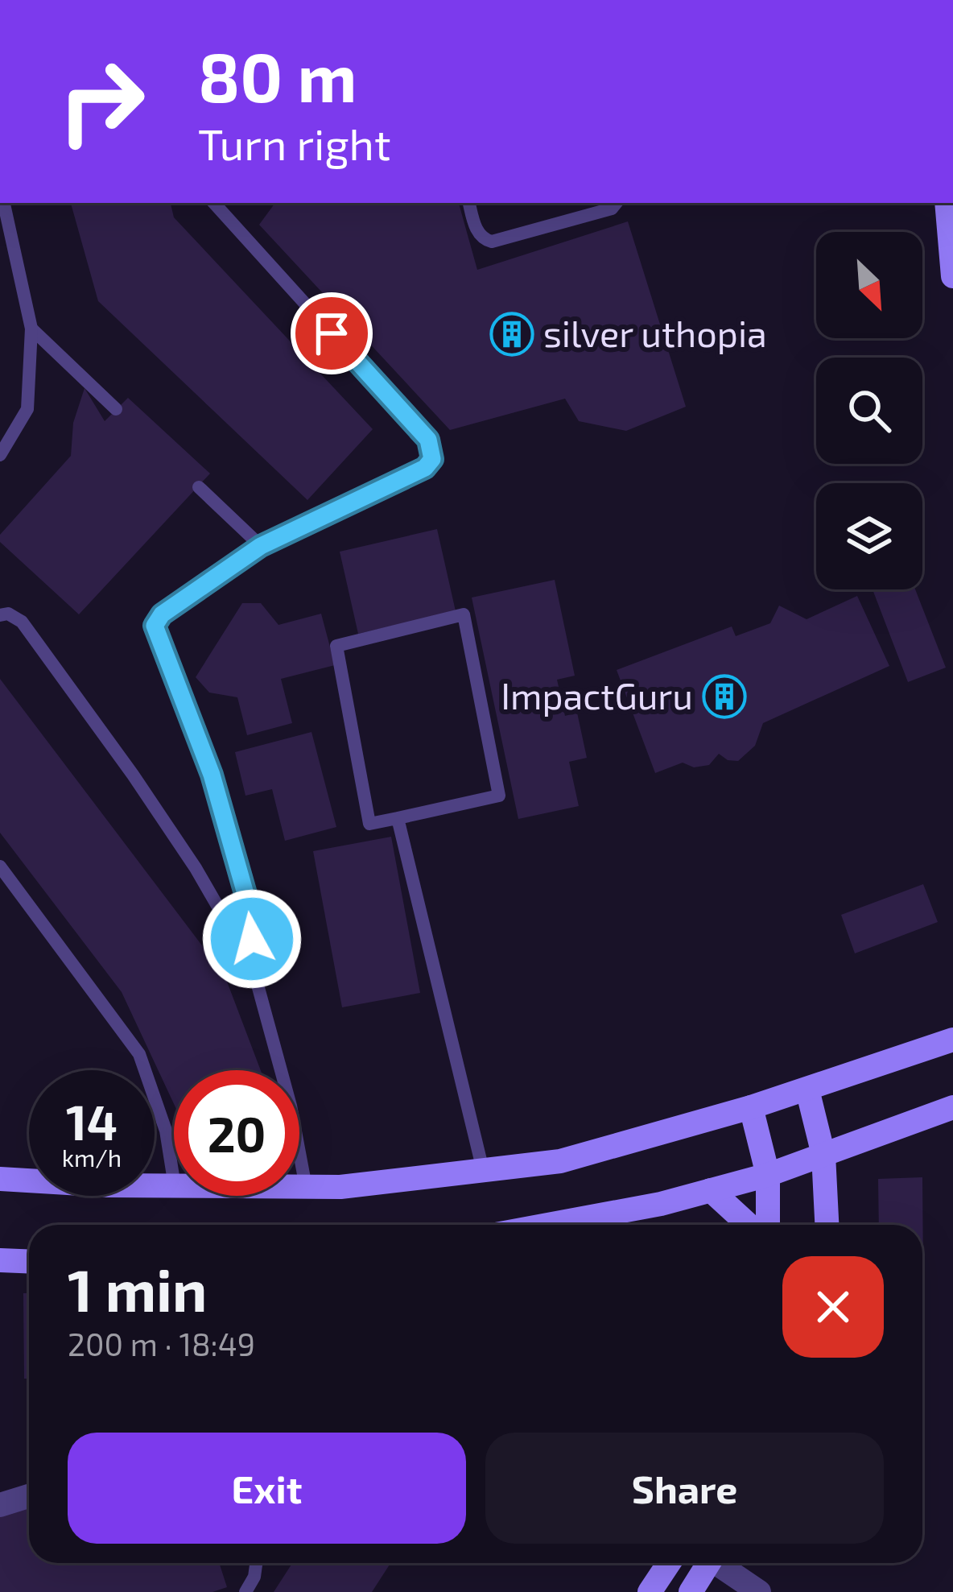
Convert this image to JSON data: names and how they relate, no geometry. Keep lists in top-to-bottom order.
{
  "places": {
    "building": ["silver uthopia", "ImpactGuru"]
  },
  "north": "bottom right",
  "page": {
    "turn": ["80 m", "Turn right"],
    "speed": "14 km/h",
    "limit": "20",
    "heading": ["1 min", "200 m · 18:49"],
    "buttons": ["Exit", "Share"]
  }
}
